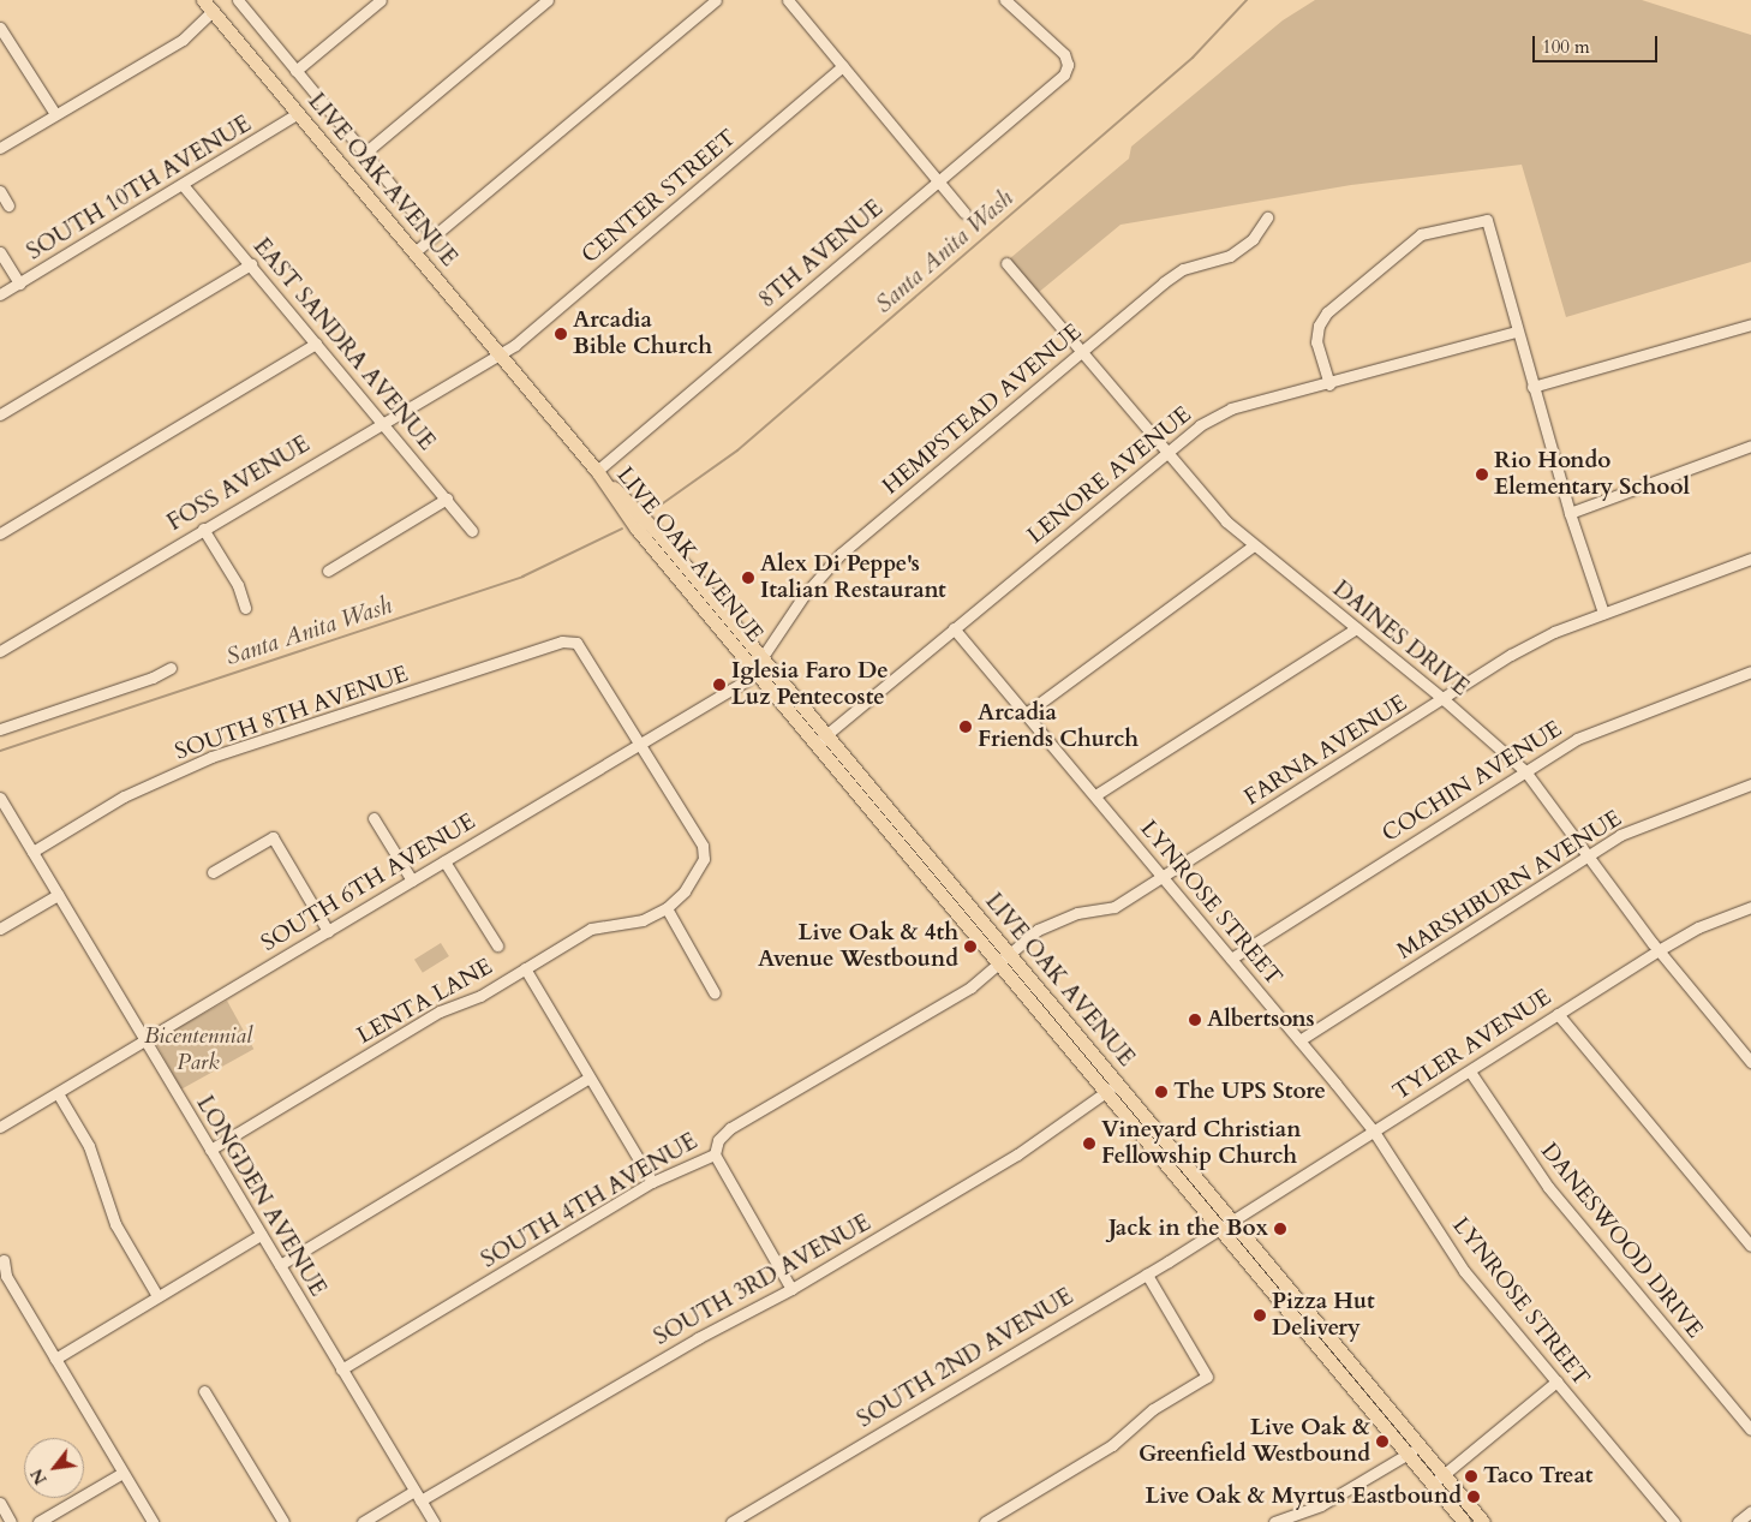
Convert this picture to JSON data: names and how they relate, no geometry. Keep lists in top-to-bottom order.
{
  "streets": {
    "main road": ["LIVE OAK AVENUE"],
    "street": [
      "SOUTH 10TH AVENUE",
      "CENTER STREET",
      "8TH AVENUE",
      "EAST SANDRA AVENUE",
      "HEMPSTEAD AVENUE",
      "LENORE AVENUE",
      "FOSS AVENUE",
      "DAINES DRIVE",
      "SOUTH 8TH AVENUE",
      "FARNA AVENUE",
      "COCHIN AVENUE",
      "SOUTH 6TH AVENUE",
      "MARSHBURN AVENUE",
      "LYNROSE STREET",
      "LENTA LANE",
      "TYLER AVENUE",
      "LONGDEN AVENUE",
      "SOUTH 4TH AVENUE",
      "DANESWOOD DRIVE",
      "SOUTH 3RD AVENUE",
      "SOUTH 2ND AVENUE"
    ]
  },
  "crossings": [
    ["LIVE OAK AVENUE", "SOUTH 10TH AVENUE"],
    ["LIVE OAK AVENUE", "CENTER STREET"],
    ["LIVE OAK AVENUE", "8TH AVENUE"],
    ["LIVE OAK AVENUE", "HEMPSTEAD AVENUE"],
    ["LIVE OAK AVENUE", "LENORE AVENUE"],
    ["LIVE OAK AVENUE", "FOSS AVENUE"],
    ["LIVE OAK AVENUE", "FARNA AVENUE"],
    ["LIVE OAK AVENUE", "SOUTH 6TH AVENUE"],
    ["LIVE OAK AVENUE", "TYLER AVENUE"],
    ["LIVE OAK AVENUE", "SOUTH 4TH AVENUE"],
    ["LIVE OAK AVENUE", "SOUTH 3RD AVENUE"],
    ["LIVE OAK AVENUE", "SOUTH 2ND AVENUE"],
    ["SOUTH 10TH AVENUE", "EAST SANDRA AVENUE"],
    ["CENTER STREET", "FOSS AVENUE"],
    ["EAST SANDRA AVENUE", "FOSS AVENUE"],
    ["HEMPSTEAD AVENUE", "DAINES DRIVE"],
    ["HEMPSTEAD AVENUE", "SOUTH 6TH AVENUE"],
    ["LENORE AVENUE", "DAINES DRIVE"],
    ["LENORE AVENUE", "LYNROSE STREET"],
    ["DAINES DRIVE", "FARNA AVENUE"],
    ["DAINES DRIVE", "COCHIN AVENUE"],
    ["DAINES DRIVE", "MARSHBURN AVENUE"],
    ["DAINES DRIVE", "TYLER AVENUE"],
    ["SOUTH 8TH AVENUE", "SOUTH 6TH AVENUE"],
    ["SOUTH 8TH AVENUE", "LONGDEN AVENUE"],
    ["FARNA AVENUE", "LYNROSE STREET"],
    ["FARNA AVENUE", "SOUTH 4TH AVENUE"],
    ["COCHIN AVENUE", "LYNROSE STREET"],
    ["SOUTH 6TH AVENUE", "LONGDEN AVENUE"],
    ["MARSHBURN AVENUE", "LYNROSE STREET"],
    ["LYNROSE STREET", "TYLER AVENUE"],
    ["LENTA LANE", "LONGDEN AVENUE"],
    ["TYLER AVENUE", "DANESWOOD DRIVE"],
    ["TYLER AVENUE", "SOUTH 2ND AVENUE"],
    ["LONGDEN AVENUE", "SOUTH 4TH AVENUE"],
    ["LONGDEN AVENUE", "SOUTH 3RD AVENUE"]
  ],
  "water": ["Santa Anita Wash"],
  "parks": ["Bicentennial Park"],
  "places": [
    "Arcadia Bible Church",
    "Rio Hondo Elementary School",
    "Alex Di Peppe's Italian Restaurant",
    "Iglesia Faro De Luz Pentecoste",
    "Arcadia Friends Church",
    "Live Oak & 4th Avenue Westbound",
    "Albertsons",
    "The UPS Store",
    "Vineyard Christian Fellowship Church",
    "Jack in the Box",
    "Pizza Hut Delivery",
    "Live Oak & Greenfield Westbound",
    "Taco Treat",
    "Live Oak & Myrtus Eastbound"
  ],
  "scale_bar": "100 m",
  "north": "bottom left"
}
